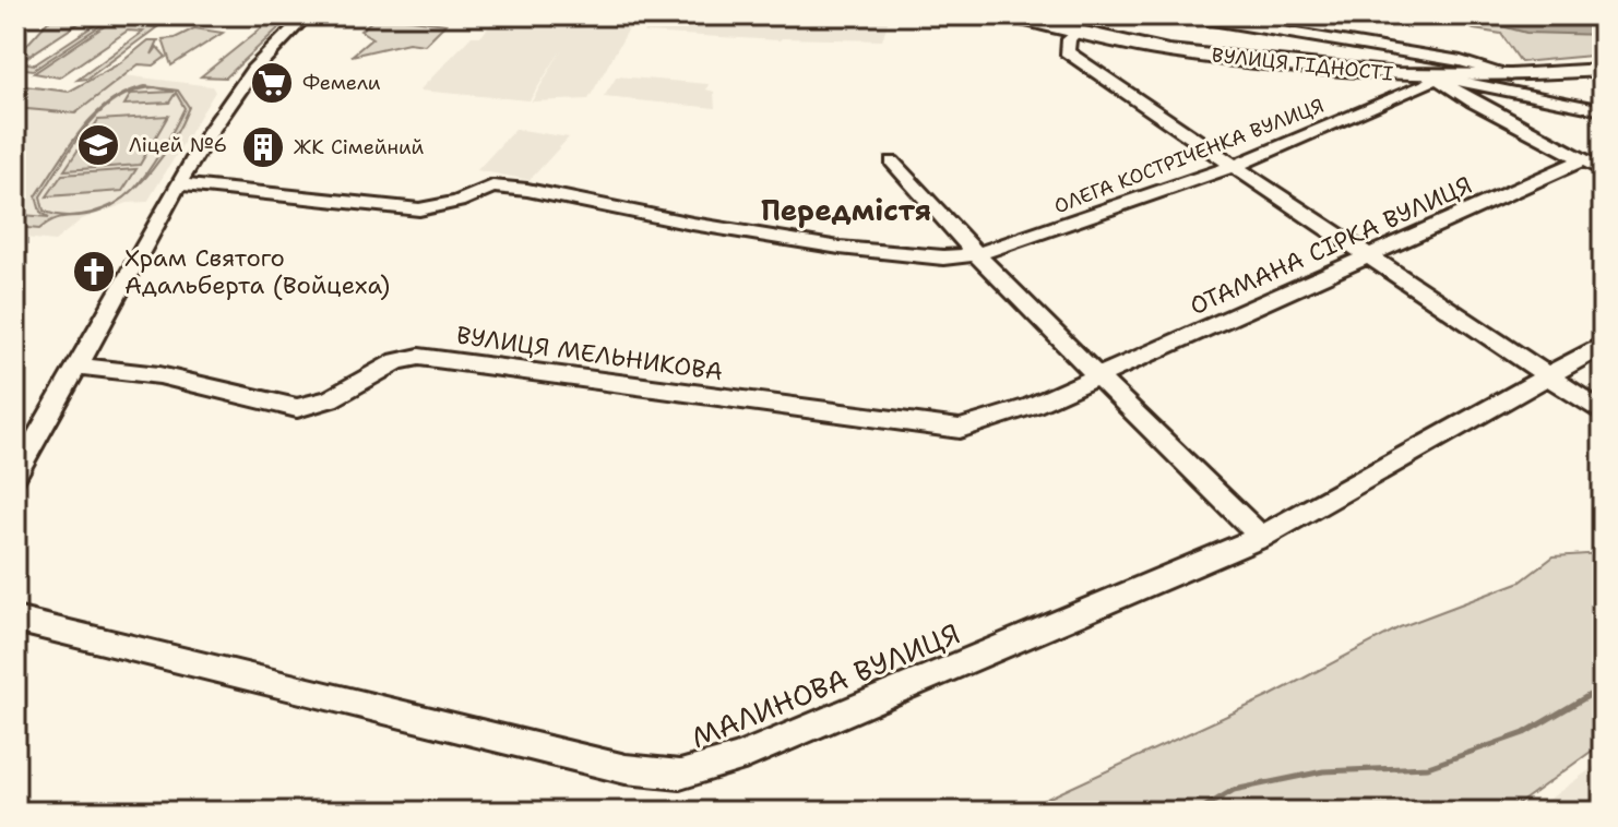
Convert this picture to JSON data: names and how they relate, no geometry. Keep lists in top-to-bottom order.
{
  "streets": {
    "main road": ["ВУЛИЦЯ ГІДНОСТІ"],
    "street": [
      "ОЛЕГА КОСТРІЧЕНКА ВУЛИЦЯ",
      "ОТАМАНА СІРКА ВУЛИЦЯ",
      "ВУЛИЦЯ МЕЛЬНИКОВА",
      "МАЛИНОВА ВУЛИЦЯ"
    ]
  },
  "crossings": [
    ["ВУЛИЦЯ ГІДНОСТІ", "ОЛЕГА КОСТРІЧЕНКА ВУЛИЦЯ"],
    ["ОТАМАНА СІРКА ВУЛИЦЯ", "ВУЛИЦЯ МЕЛЬНИКОВА"]
  ],
  "districts": ["Передмістя"],
  "places": {
    "supermarket": ["Фемели"],
    "school or university": ["Ліцей №6"],
    "building": ["ЖК Сімейний"],
    "church": ["Храм Святого Адальберта (Войцеха)"]
  }
}
